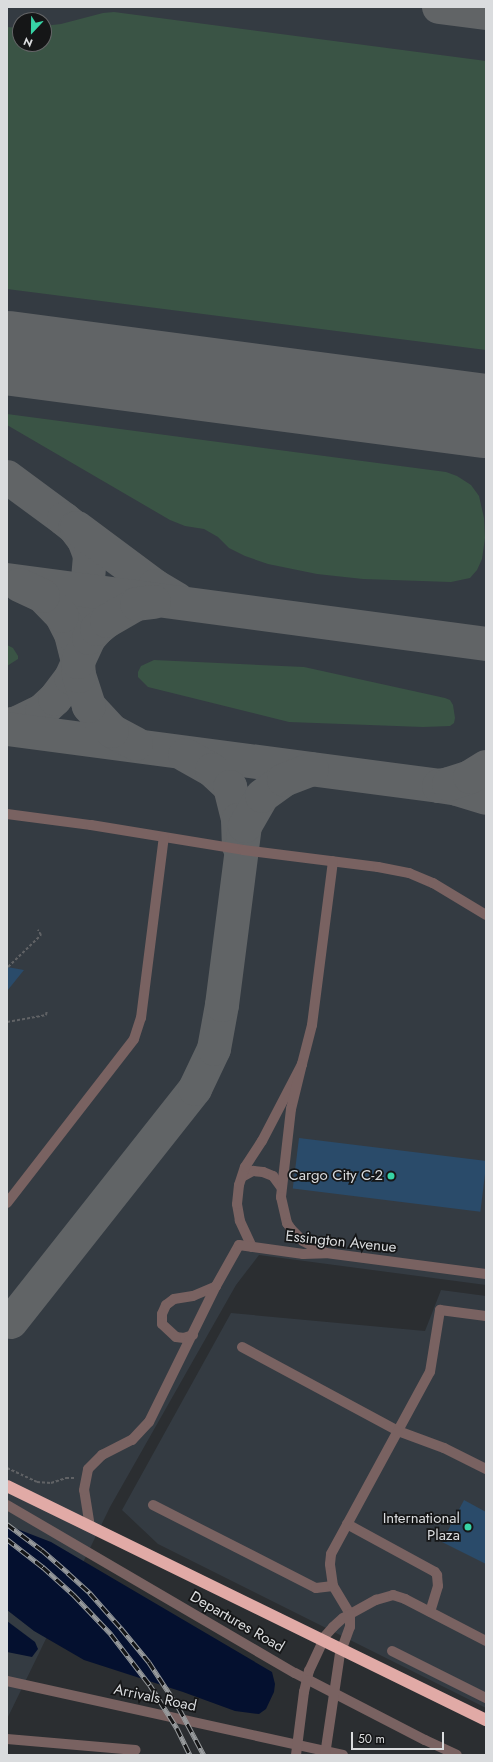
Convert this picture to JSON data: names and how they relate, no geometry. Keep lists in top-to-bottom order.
{
  "streets": {
    "street": ["Essington Avenue", "Departures Road", "Arrivals Road"]
  },
  "places": ["Cargo City C-2", "International Plaza"],
  "scale_bar": "50 m",
  "north": "bottom"
}
